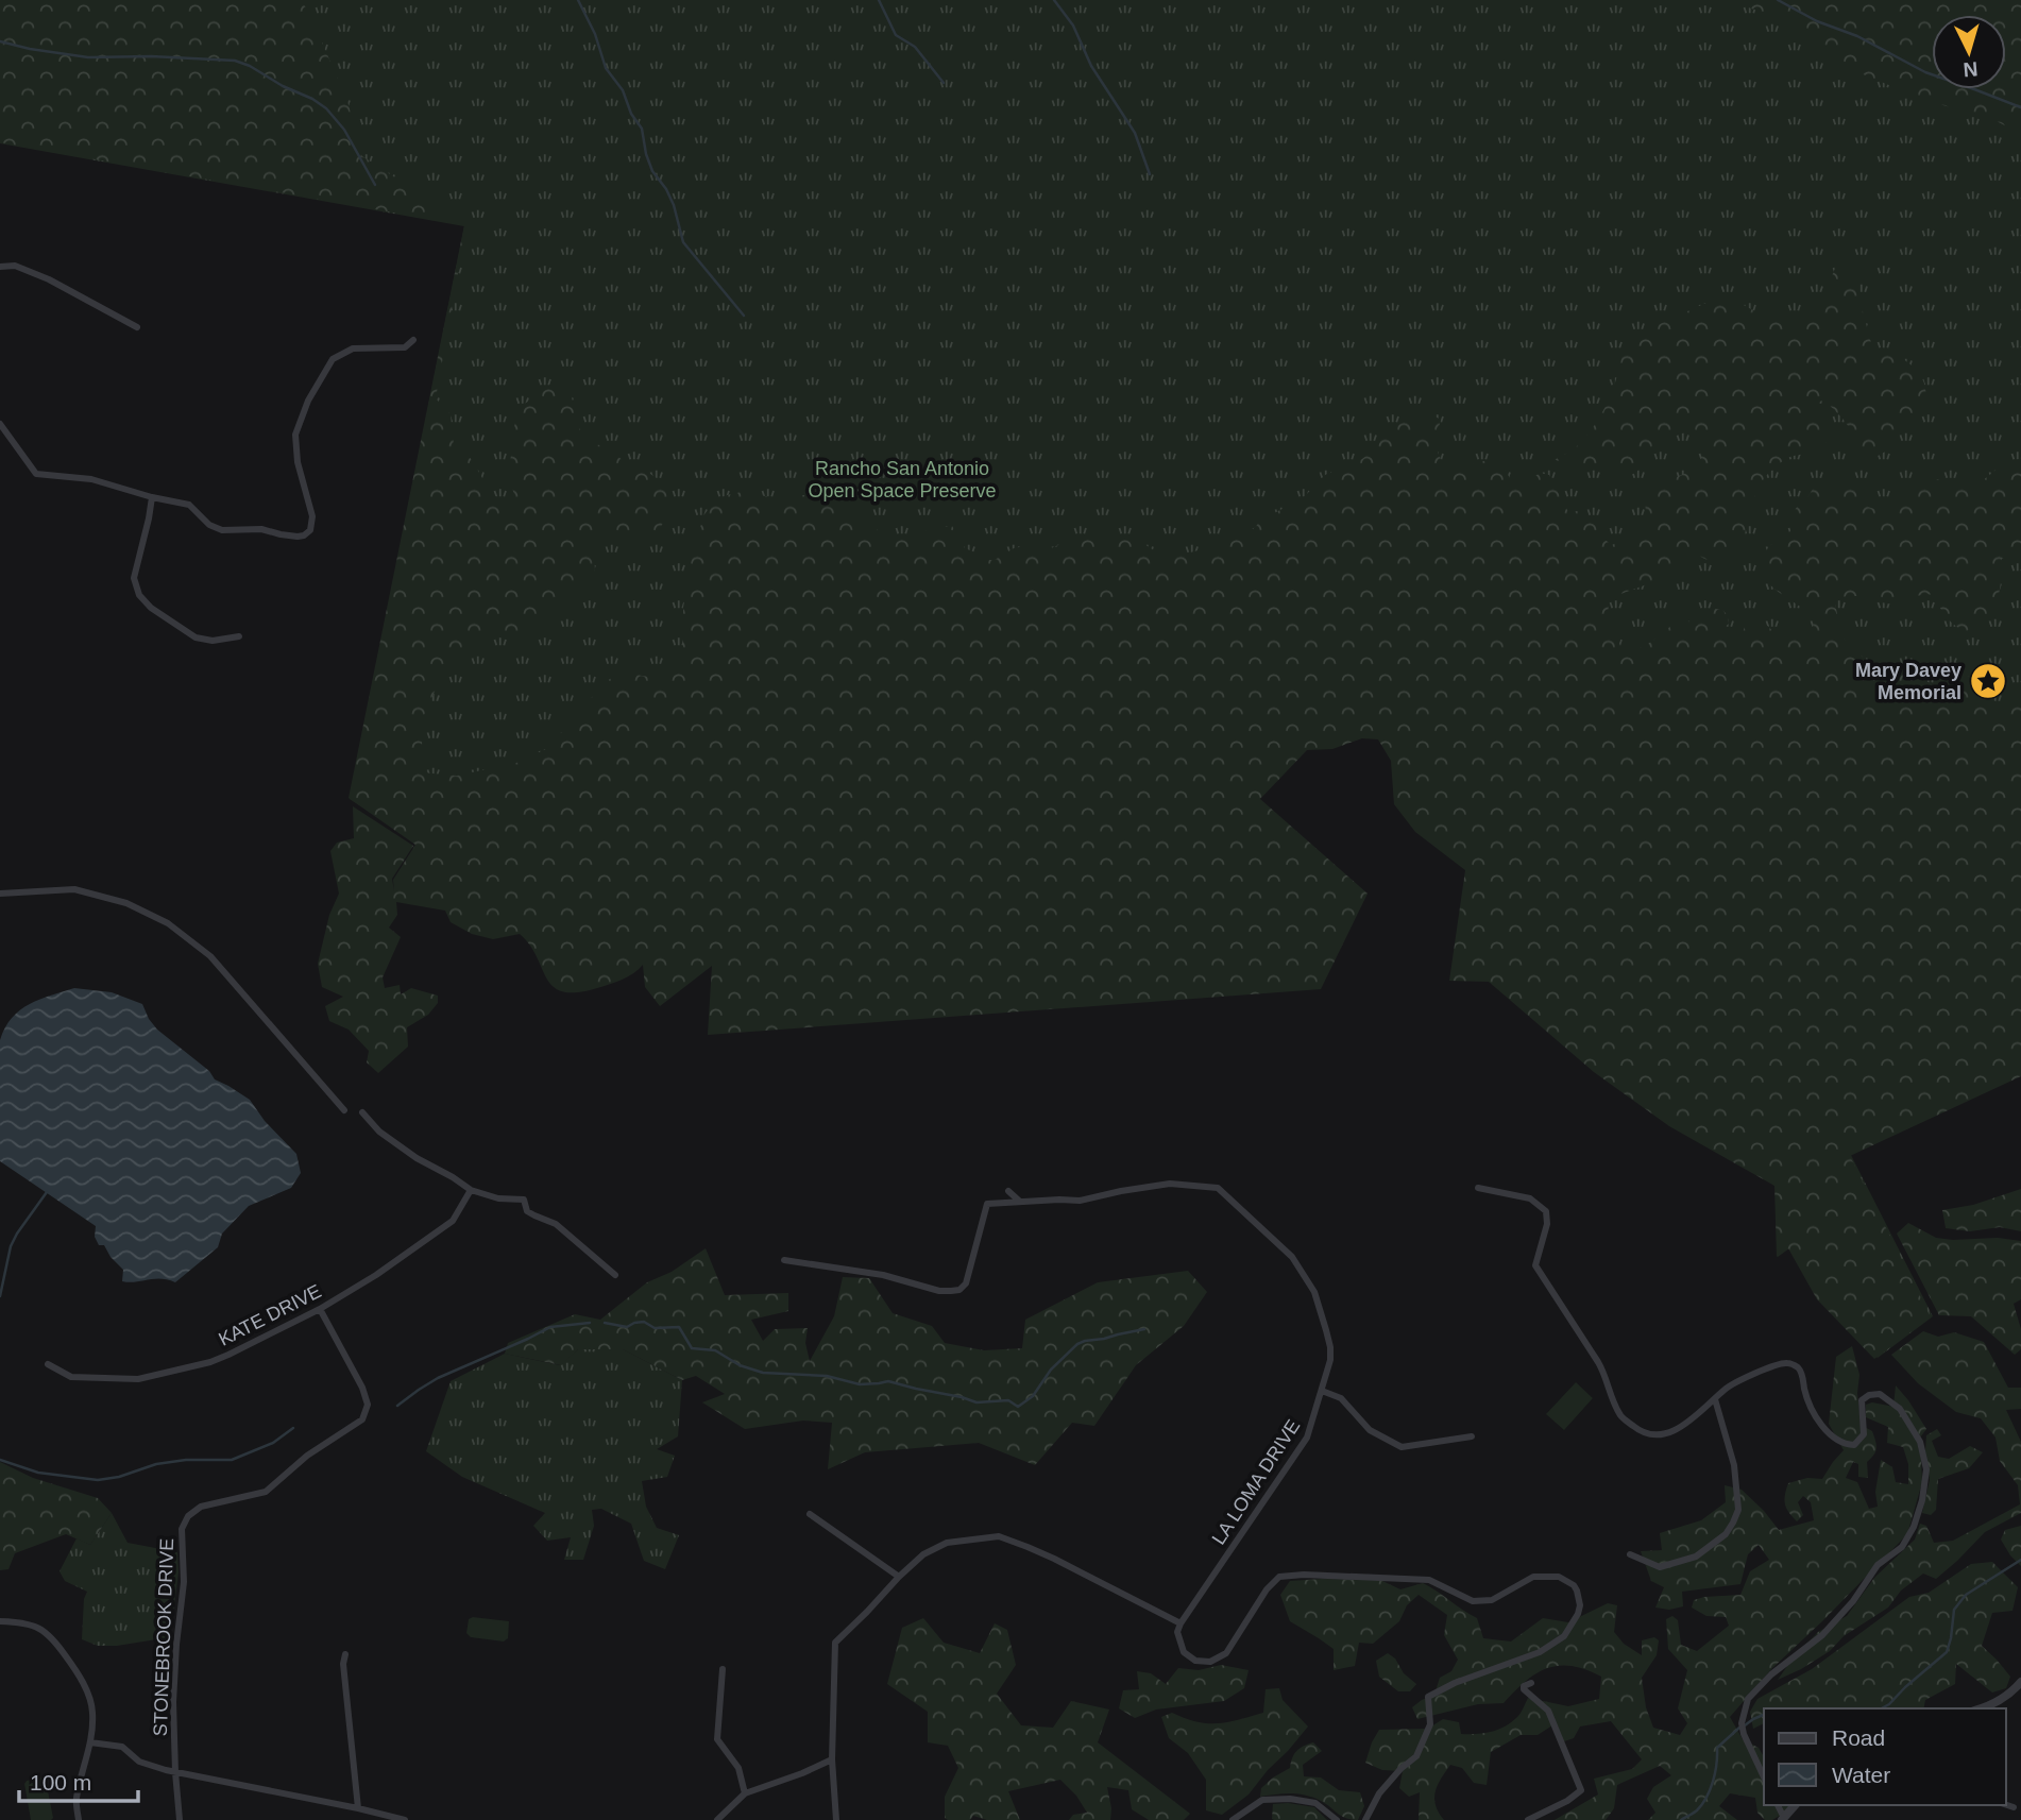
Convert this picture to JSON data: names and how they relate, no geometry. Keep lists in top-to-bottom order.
{
  "streets": {
    "street": ["KATE DRIVE", "LA LOMA DRIVE", "STONEBROOK DRIVE"]
  },
  "crossings": [
    ["KATE DRIVE", "STONEBROOK DRIVE"]
  ],
  "parks": ["Rancho San Antonio Open Space Preserve"],
  "places": {
    "place": ["Mary Davey Memorial"]
  },
  "legend": ["Road", "Water"],
  "scale_bar": "100 m",
  "north": "bottom"
}
